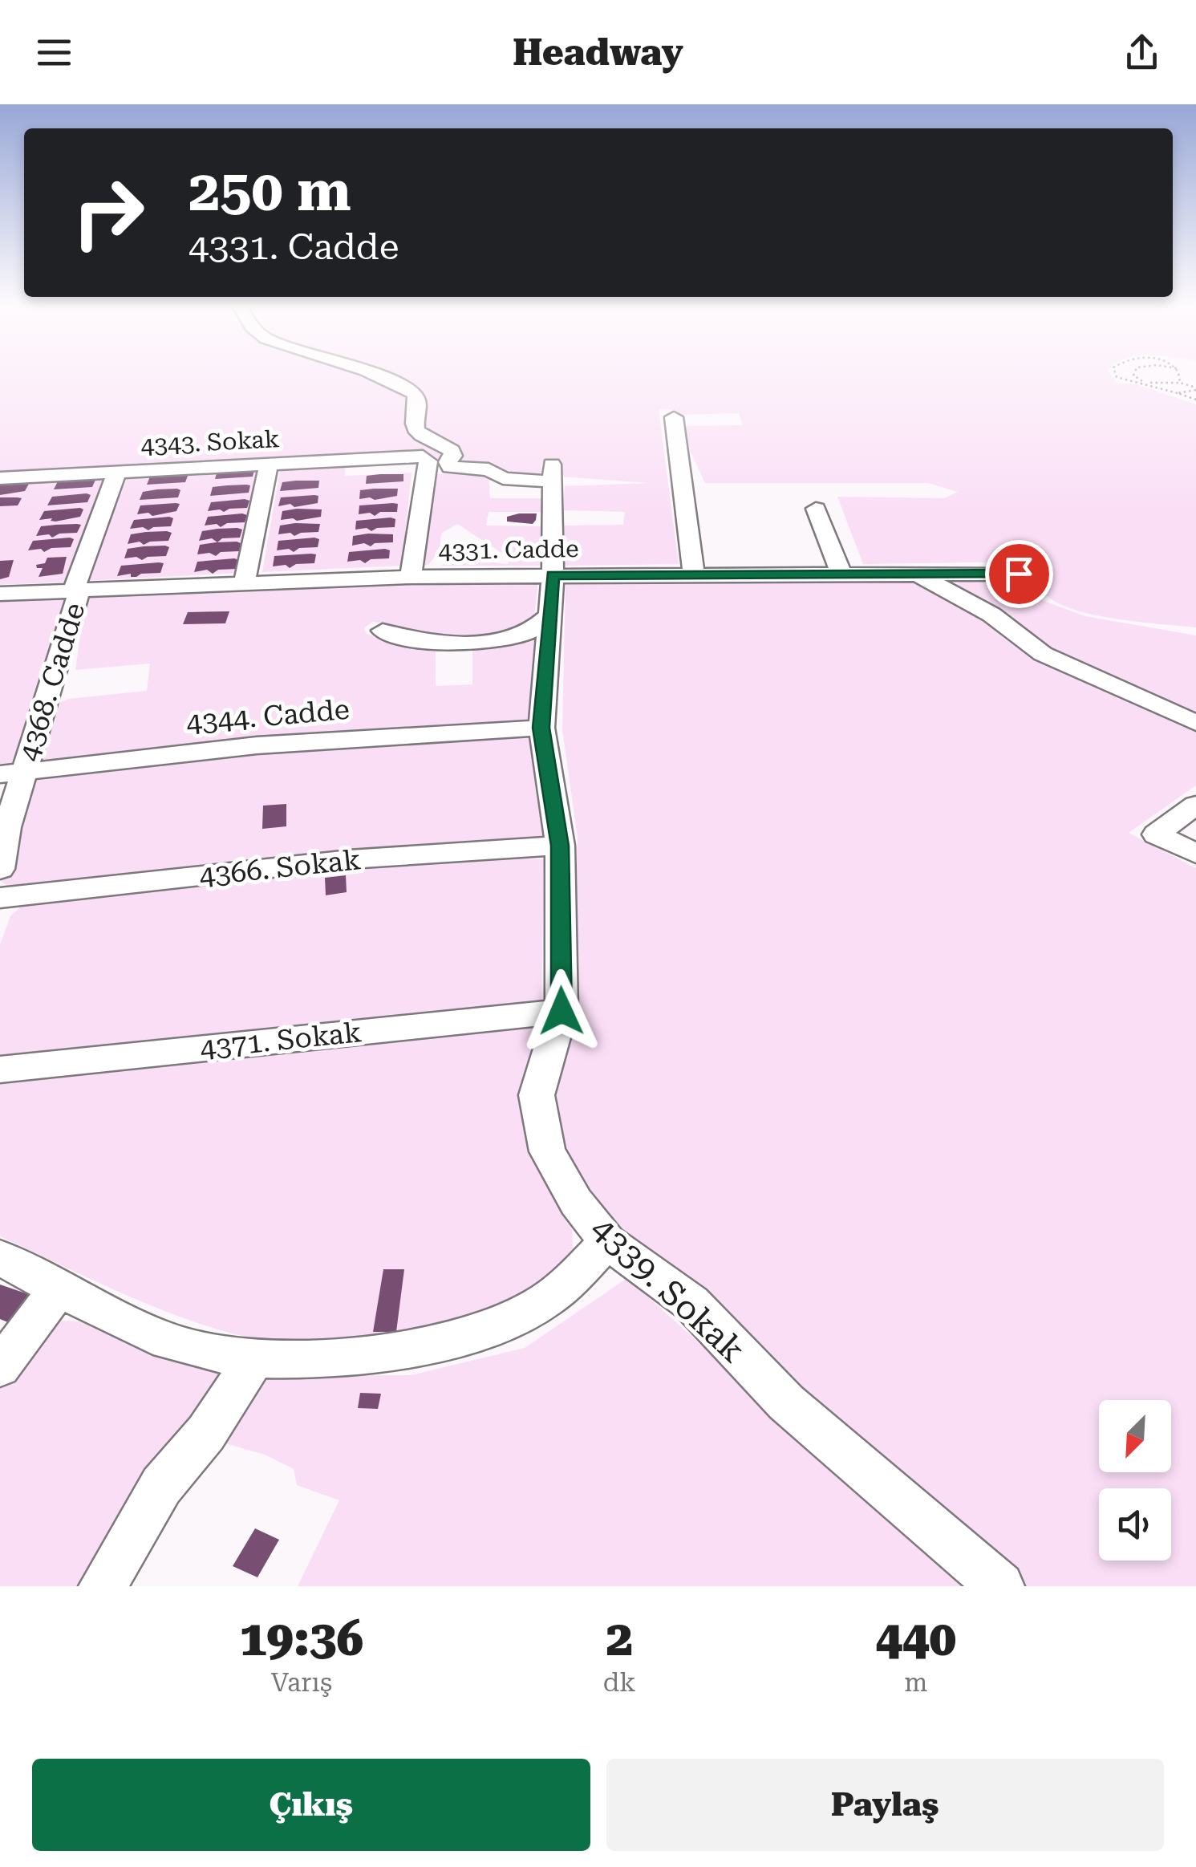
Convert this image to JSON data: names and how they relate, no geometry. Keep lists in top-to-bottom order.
{
  "streets": {
    "street": [
      "4343. Sokak",
      "4331. Cadde",
      "4368. Cadde",
      "4344. Cadde",
      "4366. Sokak",
      "4371. Sokak",
      "4339. Sokak"
    ]
  },
  "crossings": [
    ["4343. Sokak", "4331. Cadde"],
    ["4343. Sokak", "4368. Cadde"],
    ["4331. Cadde", "4368. Cadde"],
    ["4331. Cadde", "4339. Sokak"],
    ["4368. Cadde", "4344. Cadde"],
    ["4344. Cadde", "4339. Sokak"],
    ["4366. Sokak", "4339. Sokak"],
    ["4371. Sokak", "4339. Sokak"]
  ],
  "north": "bottom left",
  "page": {
    "header": "Headway",
    "turn": ["250 m", "4331. Cadde"],
    "eta": [
      "19:36",
      "Varış",
      "2",
      "dk",
      "440",
      "m"
    ],
    "buttons": ["Çıkış", "Paylaş"]
  }
}
